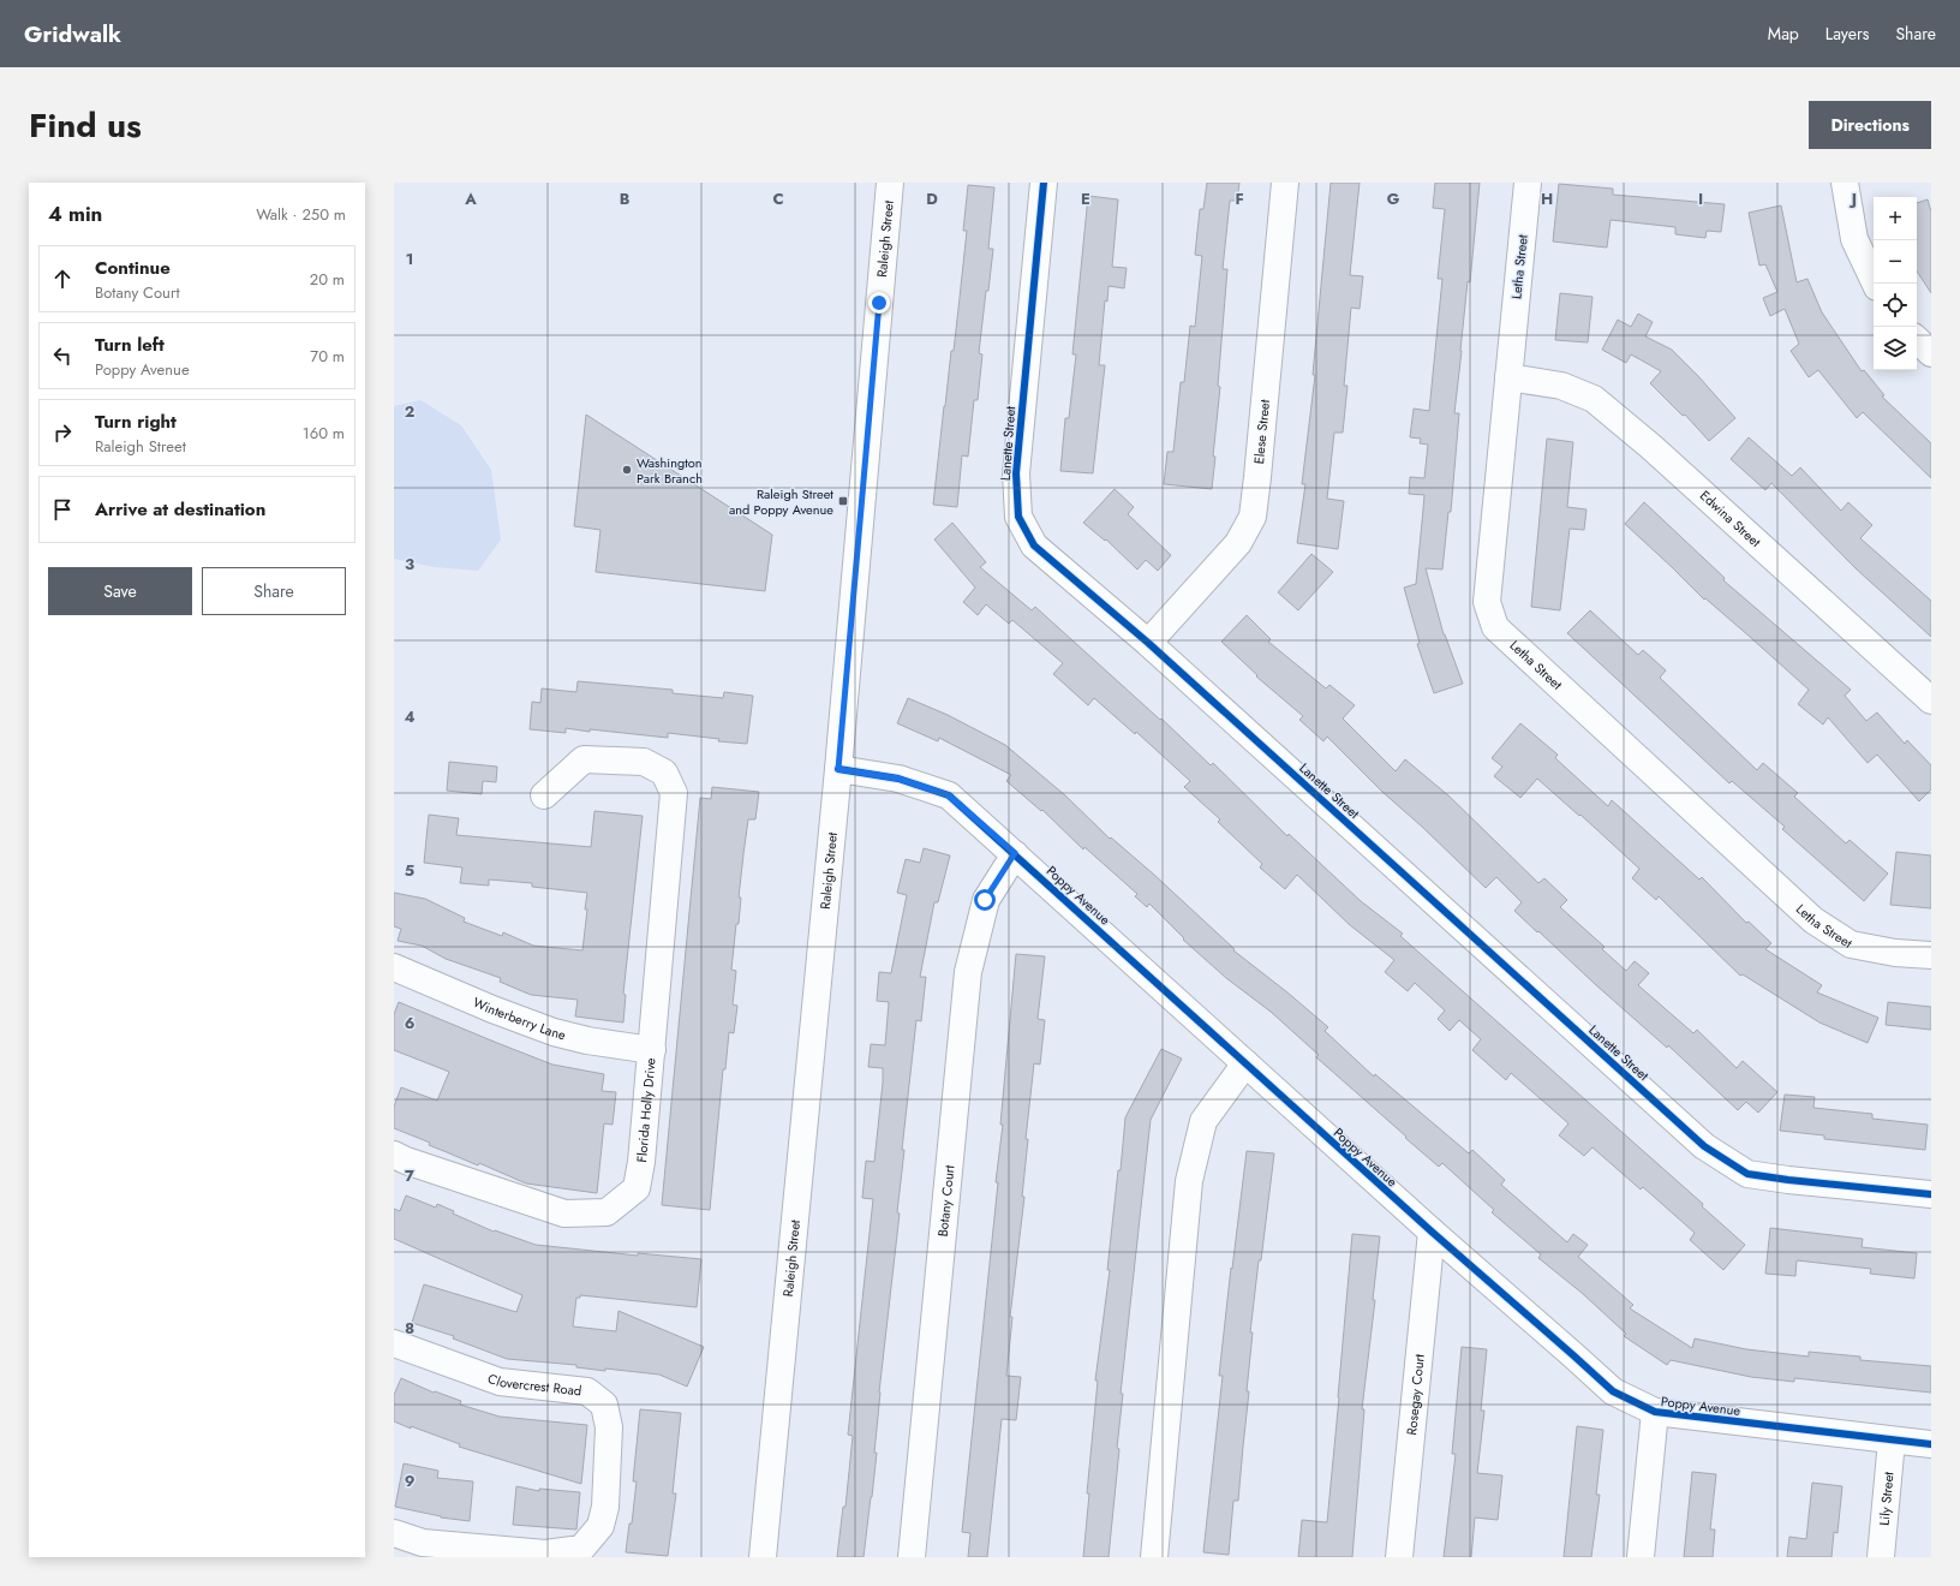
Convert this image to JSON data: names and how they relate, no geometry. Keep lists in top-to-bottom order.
{
  "streets": {
    "street": [
      "Raleigh Street",
      "Letha Street",
      "Elese Street",
      "Lanette Street",
      "Edwina Street",
      "Poppy Avenue",
      "Winterberry Lane",
      "Florida Holly Drive",
      "Botany Court",
      "Clovercrest Road",
      "Rosegay Court",
      "Lily Street"
    ]
  },
  "crossings": [
    ["Raleigh Street", "Poppy Avenue"],
    ["Letha Street", "Edwina Street"],
    ["Elese Street", "Lanette Street"],
    ["Poppy Avenue", "Botany Court"],
    ["Poppy Avenue", "Rosegay Court"],
    ["Poppy Avenue", "Lily Street"],
    ["Winterberry Lane", "Florida Holly Drive"]
  ],
  "places": {
    "other": ["Washington Park Branch"],
    "transit": ["Raleigh Street and Poppy Avenue"]
  },
  "page": {
    "header": "Gridwalk",
    "nav": ["Map", "Layers", "Share"],
    "title": "Find us",
    "buttons": [
      "Directions",
      ["Save", "Share"]
    ],
    "heading": ["4 min", "Walk · 250 m"],
    "map_buttons": ["+", "−"],
    "list": [
      ["Continue", "Botany Court", "20 m"],
      ["Turn left", "Poppy Avenue", "70 m"],
      ["Turn right", "Raleigh Street", "160 m"],
      "Arrive at destination"
    ]
  },
  "grid": {
    "columns": [
      "A",
      "B",
      "C",
      "D",
      "E",
      "F",
      "G",
      "H",
      "I",
      "J"
    ],
    "rows": [
      "1",
      "2",
      "3",
      "4",
      "5",
      "6",
      "7",
      "8",
      "9"
    ]
  }
}
